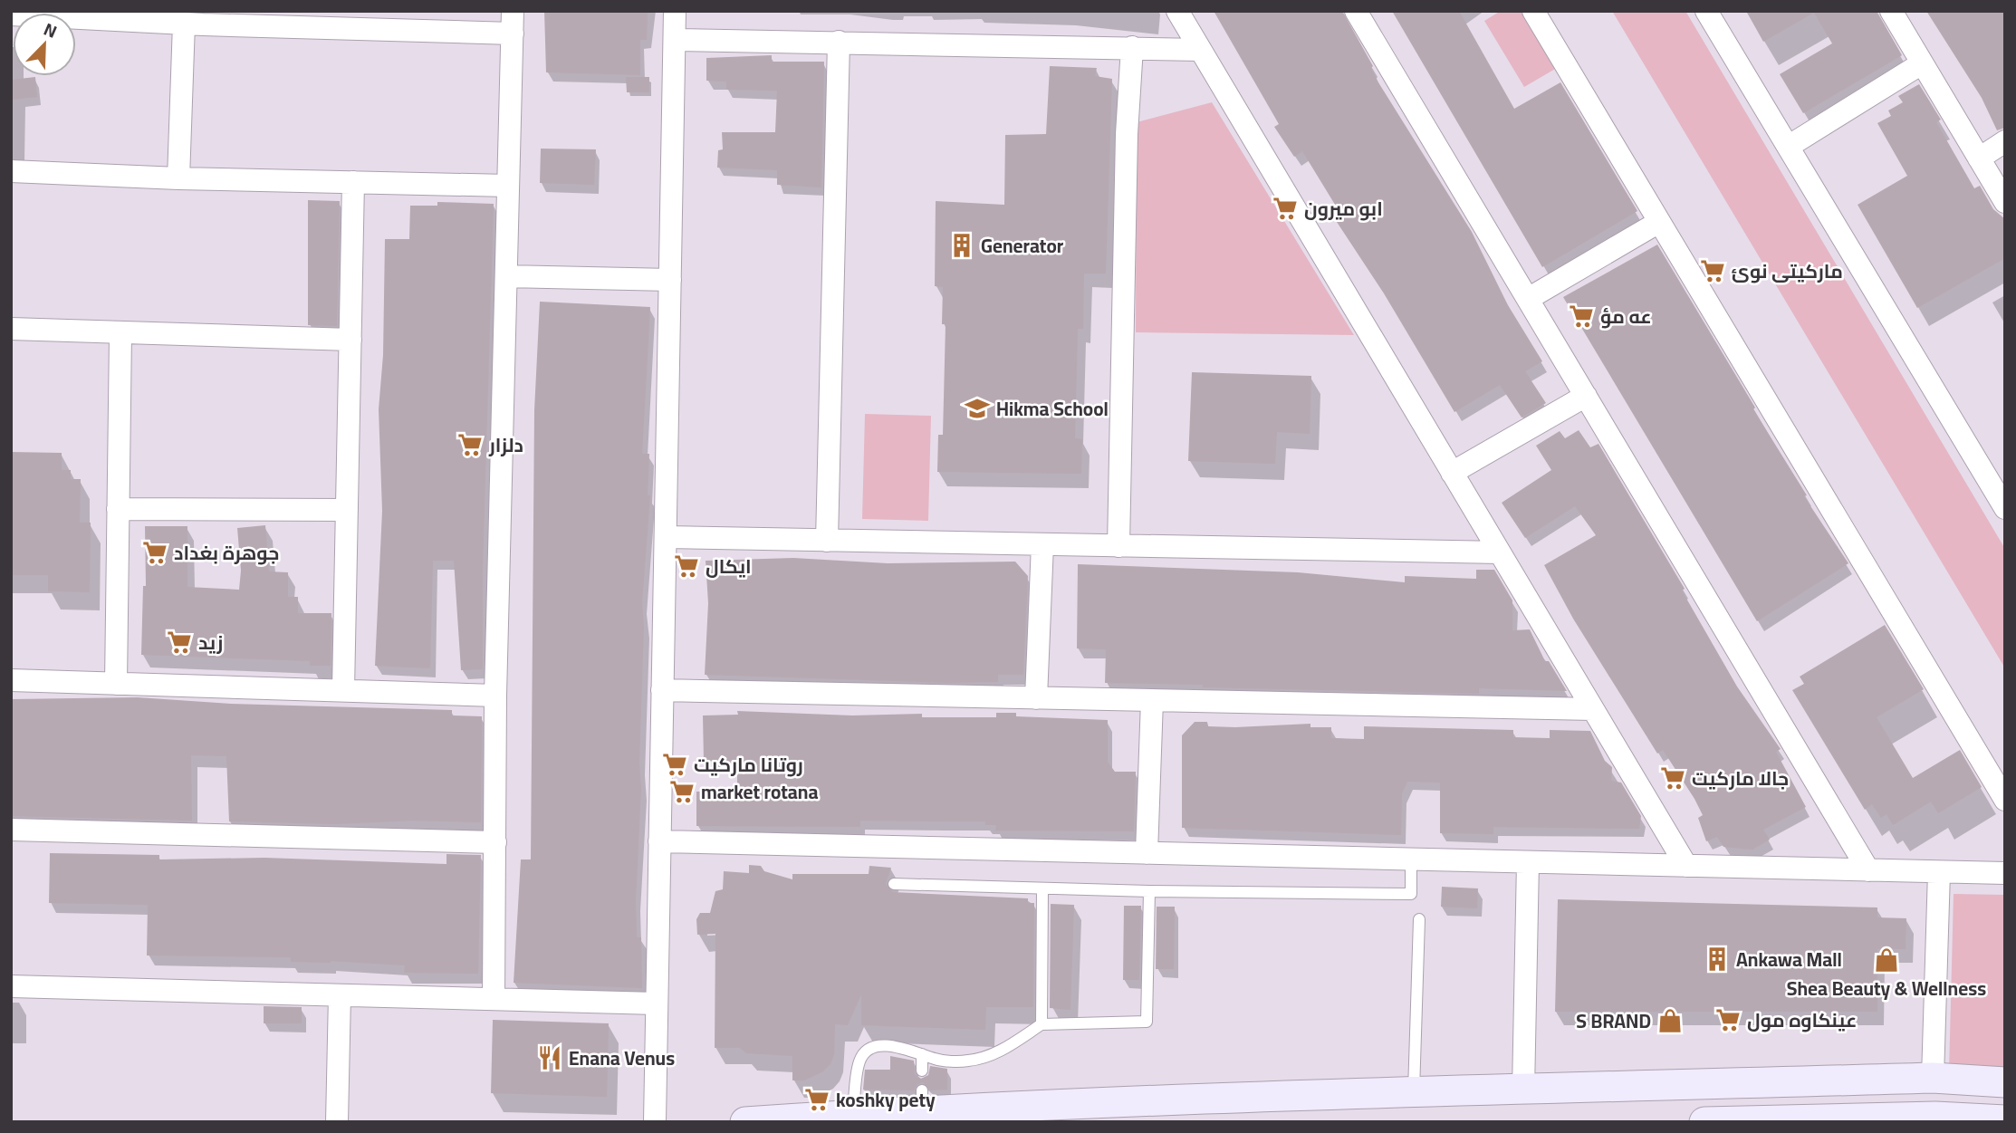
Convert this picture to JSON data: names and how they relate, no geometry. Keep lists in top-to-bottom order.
{
  "places": {
    "supermarket": [
      "ابو ميرون",
      "مارکیتی نوئ",
      "عه مؤ",
      "دلزار",
      "جوهرة بغداد",
      "ايكال",
      "زيد",
      "روتانا ماركيت",
      "جالا ماركيت",
      "market rotana",
      "عينكاوه مول",
      "koshky pety"
    ],
    "building": ["Generator", "Ankawa Mall"],
    "school or university": ["Hikma School"],
    "shop": ["Shea Beauty & Wellness", "S BRAND"],
    "restaurant": ["Enana Venus"]
  },
  "north": "top right"
}
